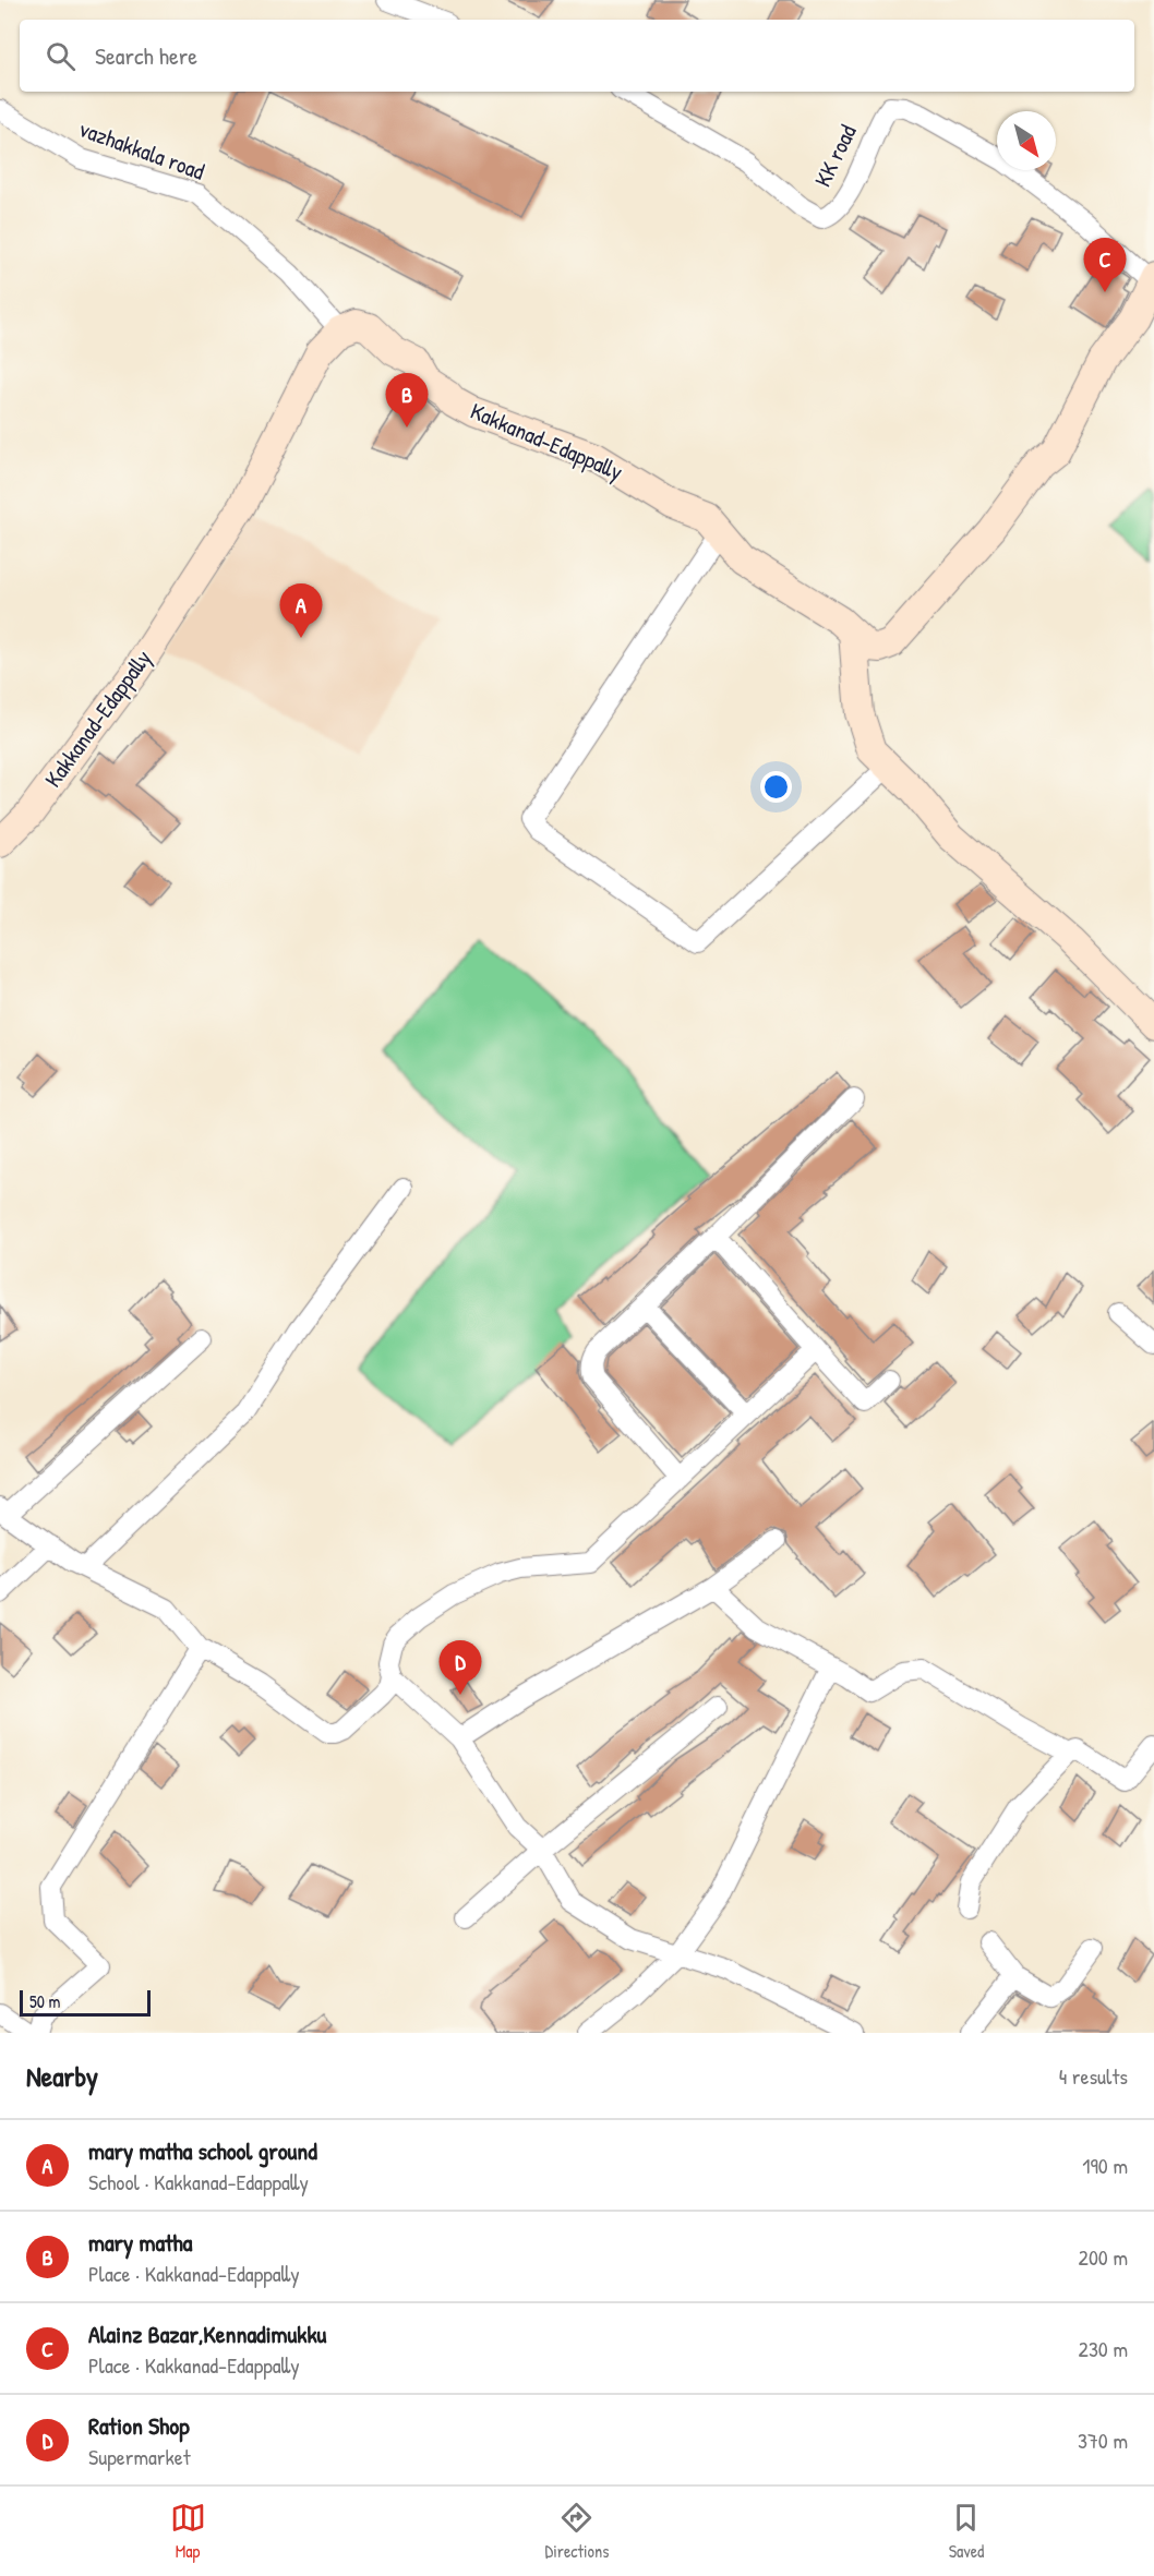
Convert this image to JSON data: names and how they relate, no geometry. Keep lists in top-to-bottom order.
{
  "streets": {
    "street": ["vazhakkala road", "KK road", "Kakkanad-Edappally"]
  },
  "crossings": [
    ["vazhakkala road", "Kakkanad-Edappally"],
    ["KK road", "Kakkanad-Edappally"]
  ],
  "scale_bar": "50 m",
  "north": "bottom right",
  "page": {
    "search": "Search here",
    "pins": [
      "C",
      "B",
      "A",
      "D"
    ],
    "scale": "50 m",
    "heading": ["Nearby", "4 results"],
    "list": [
      {
        "mark": "A",
        "name": "mary matha school ground",
        "note": "School · Kakkanad-Edappally",
        "value": "190 m"
      },
      {
        "mark": "B",
        "name": "mary matha",
        "note": "Place · Kakkanad-Edappally",
        "value": "200 m"
      },
      {
        "mark": "C",
        "name": "Alainz Bazar,Kennadimukku",
        "note": "Place · Kakkanad-Edappally",
        "value": "230 m"
      },
      {
        "mark": "D",
        "name": "Ration Shop",
        "note": "Supermarket",
        "value": "370 m"
      }
    ],
    "nav": ["Map", "Directions", "Saved"]
  }
}
